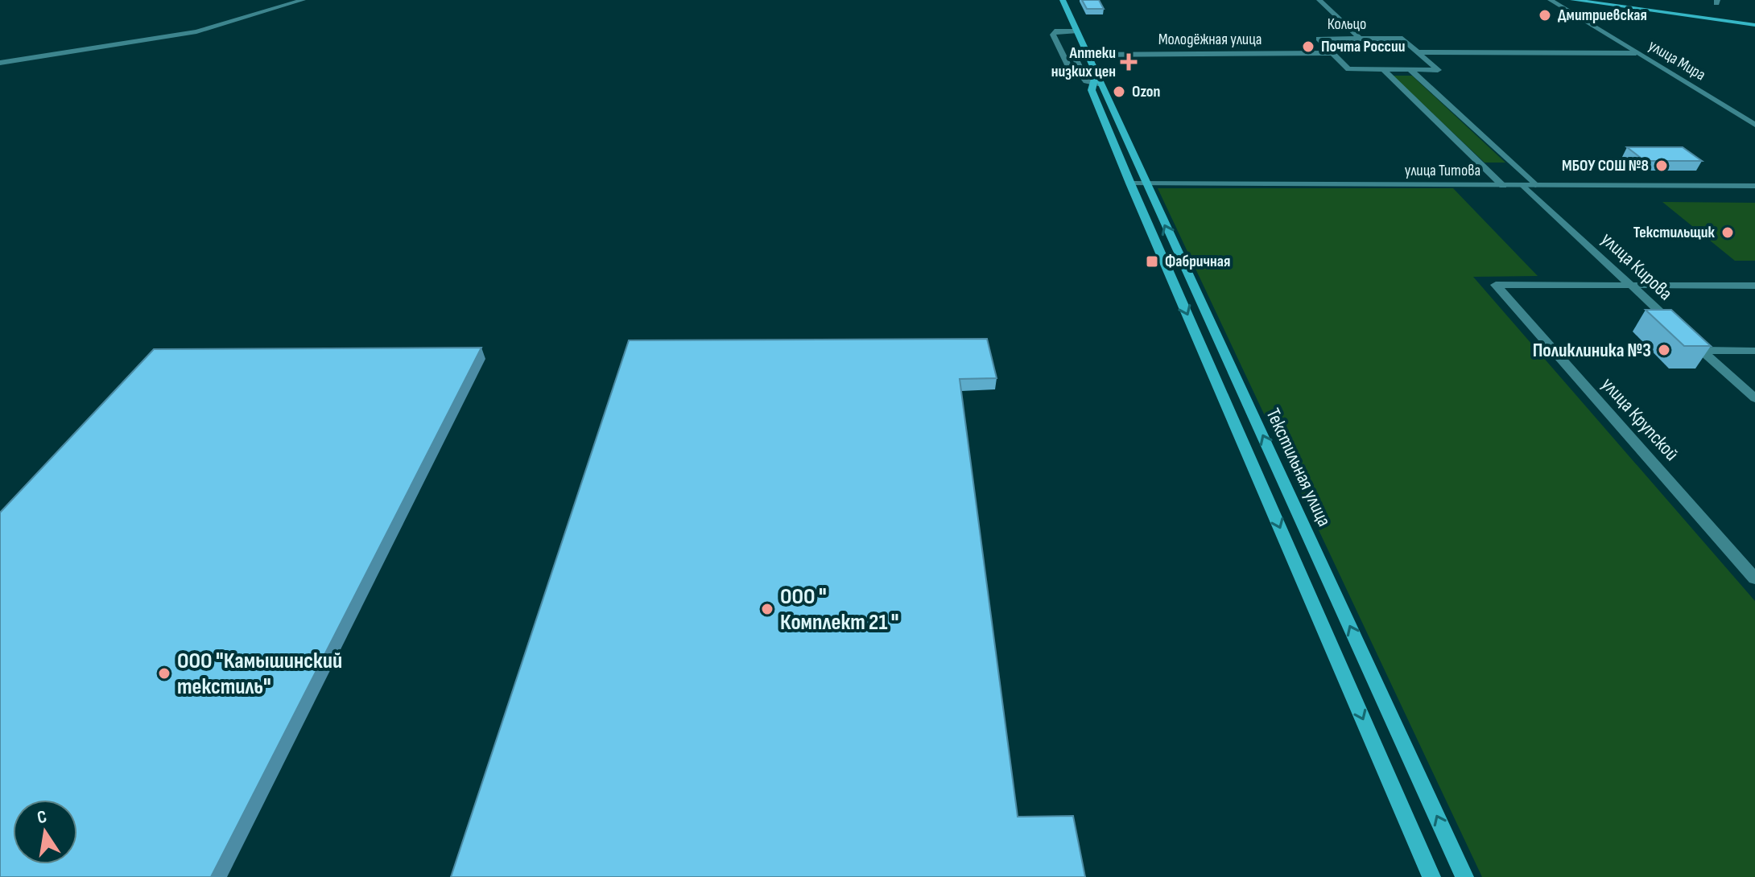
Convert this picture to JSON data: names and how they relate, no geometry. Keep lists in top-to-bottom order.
{
  "streets": {
    "main road": ["Текстильная улица"],
    "street": [
      "Кольцо",
      "Молодёжная улица",
      "улица Мира",
      "улица Титова",
      "улица Кирова",
      "улица Крупской"
    ]
  },
  "crossings": [
    ["Кольцо", "Молодёжная улица"],
    ["Кольцо", "улица Кирова"],
    ["Молодёжная улица", "Текстильная улица"],
    ["улица Титова", "улица Кирова"],
    ["улица Титова", "Текстильная улица"],
    ["улица Кирова", "улица Крупской"]
  ],
  "places": {
    "other": [
      "Дмитриевская",
      "Почта России",
      "Ozon",
      "МБОУ СОШ №8",
      "Текстильщик",
      "Поликлиника №3",
      "ООО \" Комплект 21 \"",
      "ООО \"Камышинский текстиль\""
    ],
    "health": ["Аптеки низких цен"],
    "transit": ["Фабричная"]
  },
  "north": "top"
}
